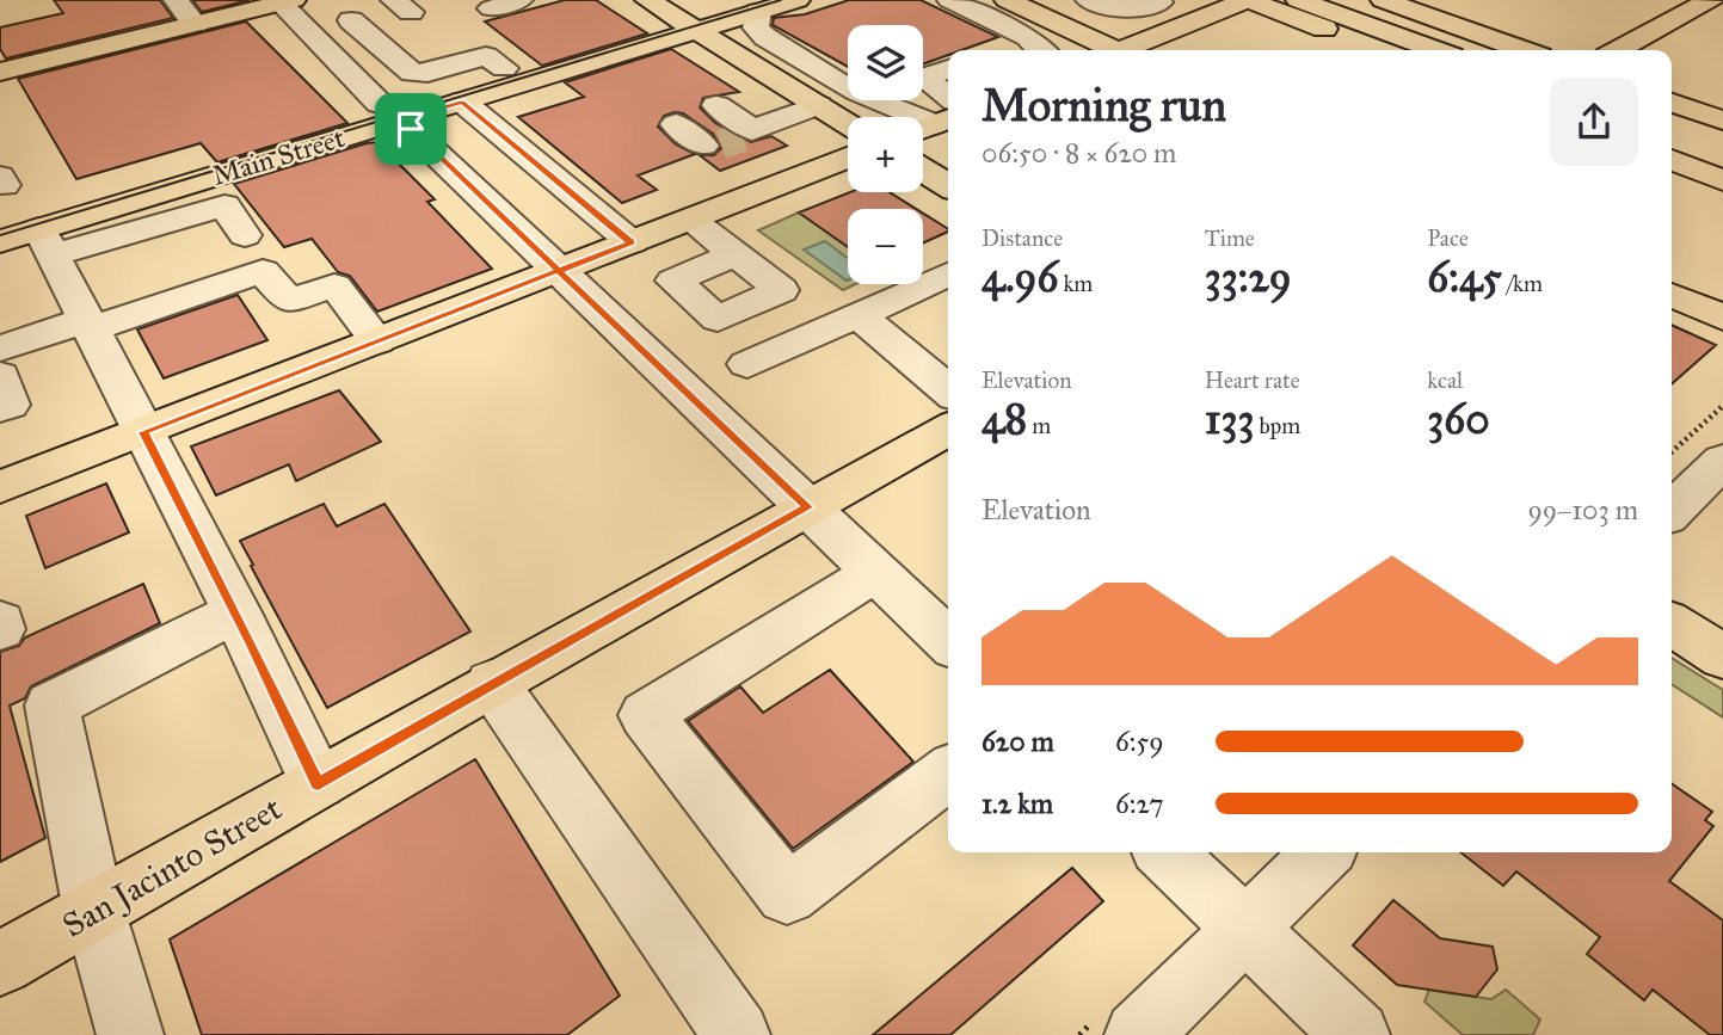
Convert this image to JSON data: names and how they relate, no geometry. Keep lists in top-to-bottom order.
{
  "streets": {
    "main road": ["Main Street", "San Jacinto Street"]
  },
  "page": {
    "map_buttons": ["+", "−"],
    "heading": ["Morning run", "06:50 · 8 × 620 m"],
    "stats": [
      ["Distance", "4.96 km"],
      ["Time", "33:29"],
      ["Pace", "6:45 /km"],
      ["Elevation", "48 m"],
      ["Heart rate", "133 bpm"],
      ["kcal", "360"]
    ],
    "chart": ["Elevation", "99–103 m"],
    "list": [
      {
        "name": "620 m",
        "note": "6:59"
      },
      {
        "name": "1.2 km",
        "note": "6:27"
      }
    ]
  }
}
